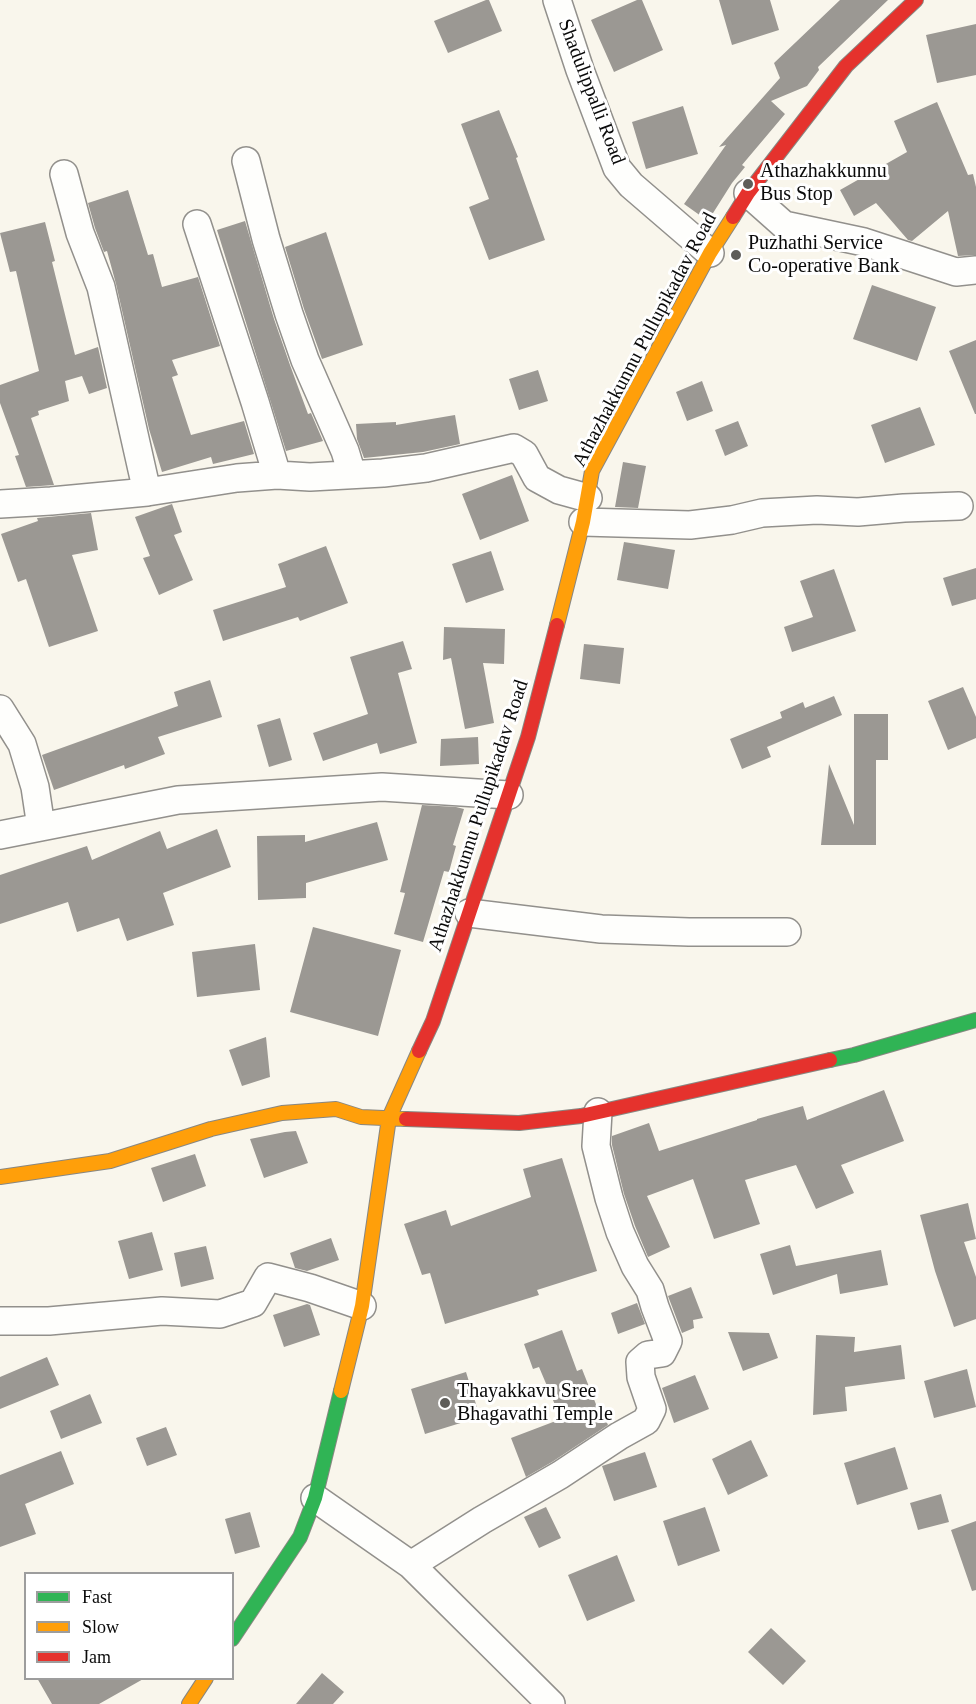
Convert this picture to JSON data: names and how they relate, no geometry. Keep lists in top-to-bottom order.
{
  "streets": {
    "main road": ["Athazhakkunnu Pullupikadav Road"],
    "street": ["Shadulippalli Road"]
  },
  "crossings": [
    ["Shadulippalli Road", "Athazhakkunnu Pullupikadav Road"]
  ],
  "places": ["Athazhakkunnu Bus Stop", "Puzhathi Service Co-operative Bank", "Thayakkavu Sree Bhagavathi Temple"],
  "legend": ["Fast", "Slow", "Jam"]
}
